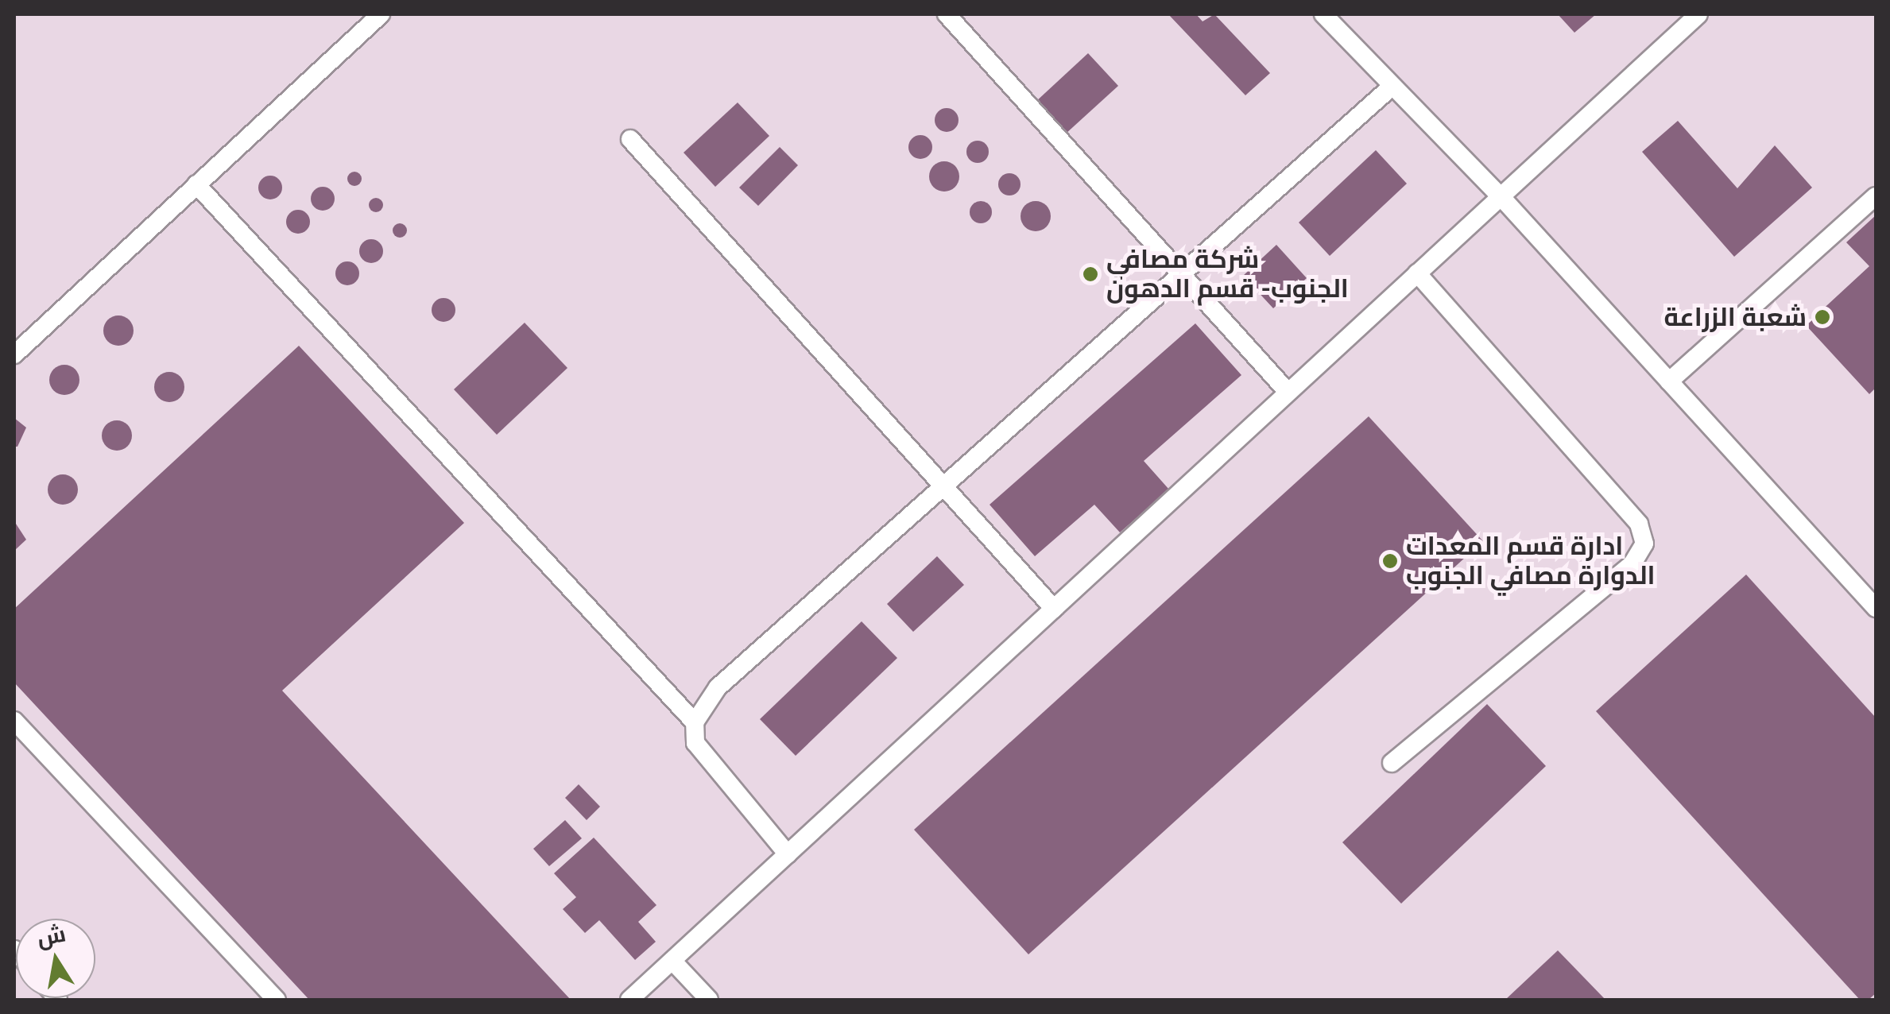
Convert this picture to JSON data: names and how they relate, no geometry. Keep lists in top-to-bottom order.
{
  "places": ["شركة مصافي الجنوب- قسم الدهون", "شعبة الزراعة", "ادارة قسم المعدات الدوارة مصافي الجنوب"],
  "north": "top"
}
